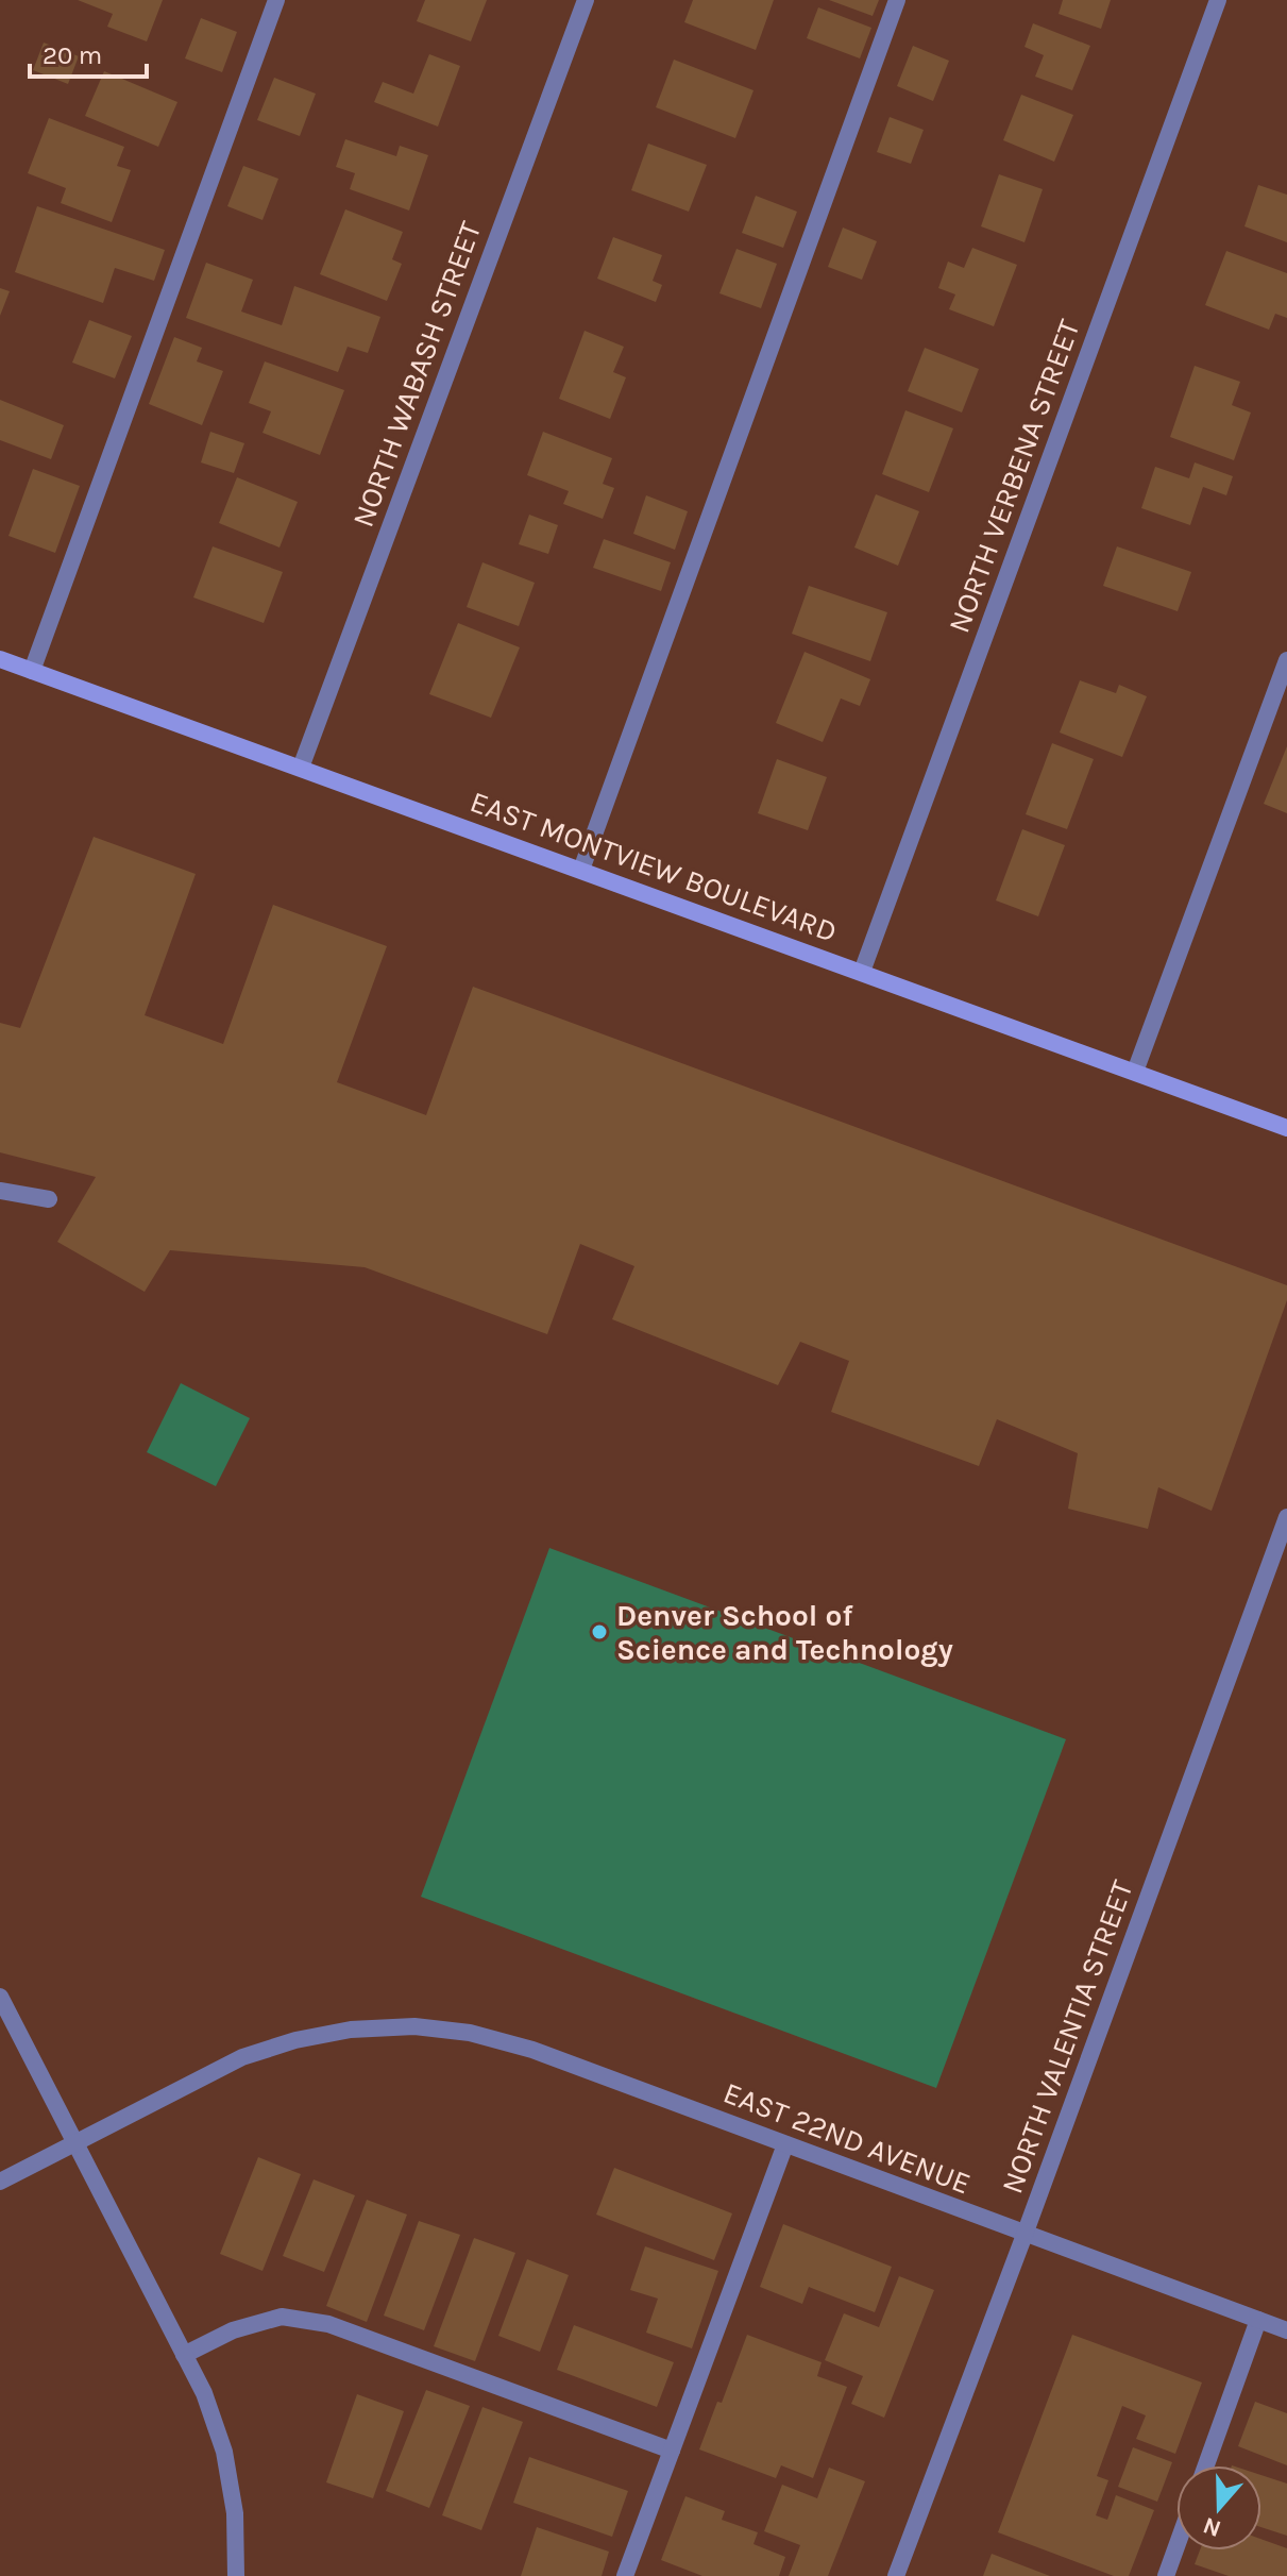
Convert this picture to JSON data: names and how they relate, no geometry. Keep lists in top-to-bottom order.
{
  "streets": {
    "main road": ["EAST MONTVIEW BOULEVARD"],
    "street": [
      "NORTH WABASH STREET",
      "NORTH VERBENA STREET",
      "NORTH VALENTIA STREET",
      "EAST 22ND AVENUE"
    ]
  },
  "crossings": [
    ["NORTH WABASH STREET", "EAST MONTVIEW BOULEVARD"],
    ["NORTH VERBENA STREET", "EAST MONTVIEW BOULEVARD"],
    ["NORTH VALENTIA STREET", "EAST 22ND AVENUE"]
  ],
  "places": ["Denver School of Science and Technology"],
  "scale_bar": "20 m",
  "north": "bottom"
}
